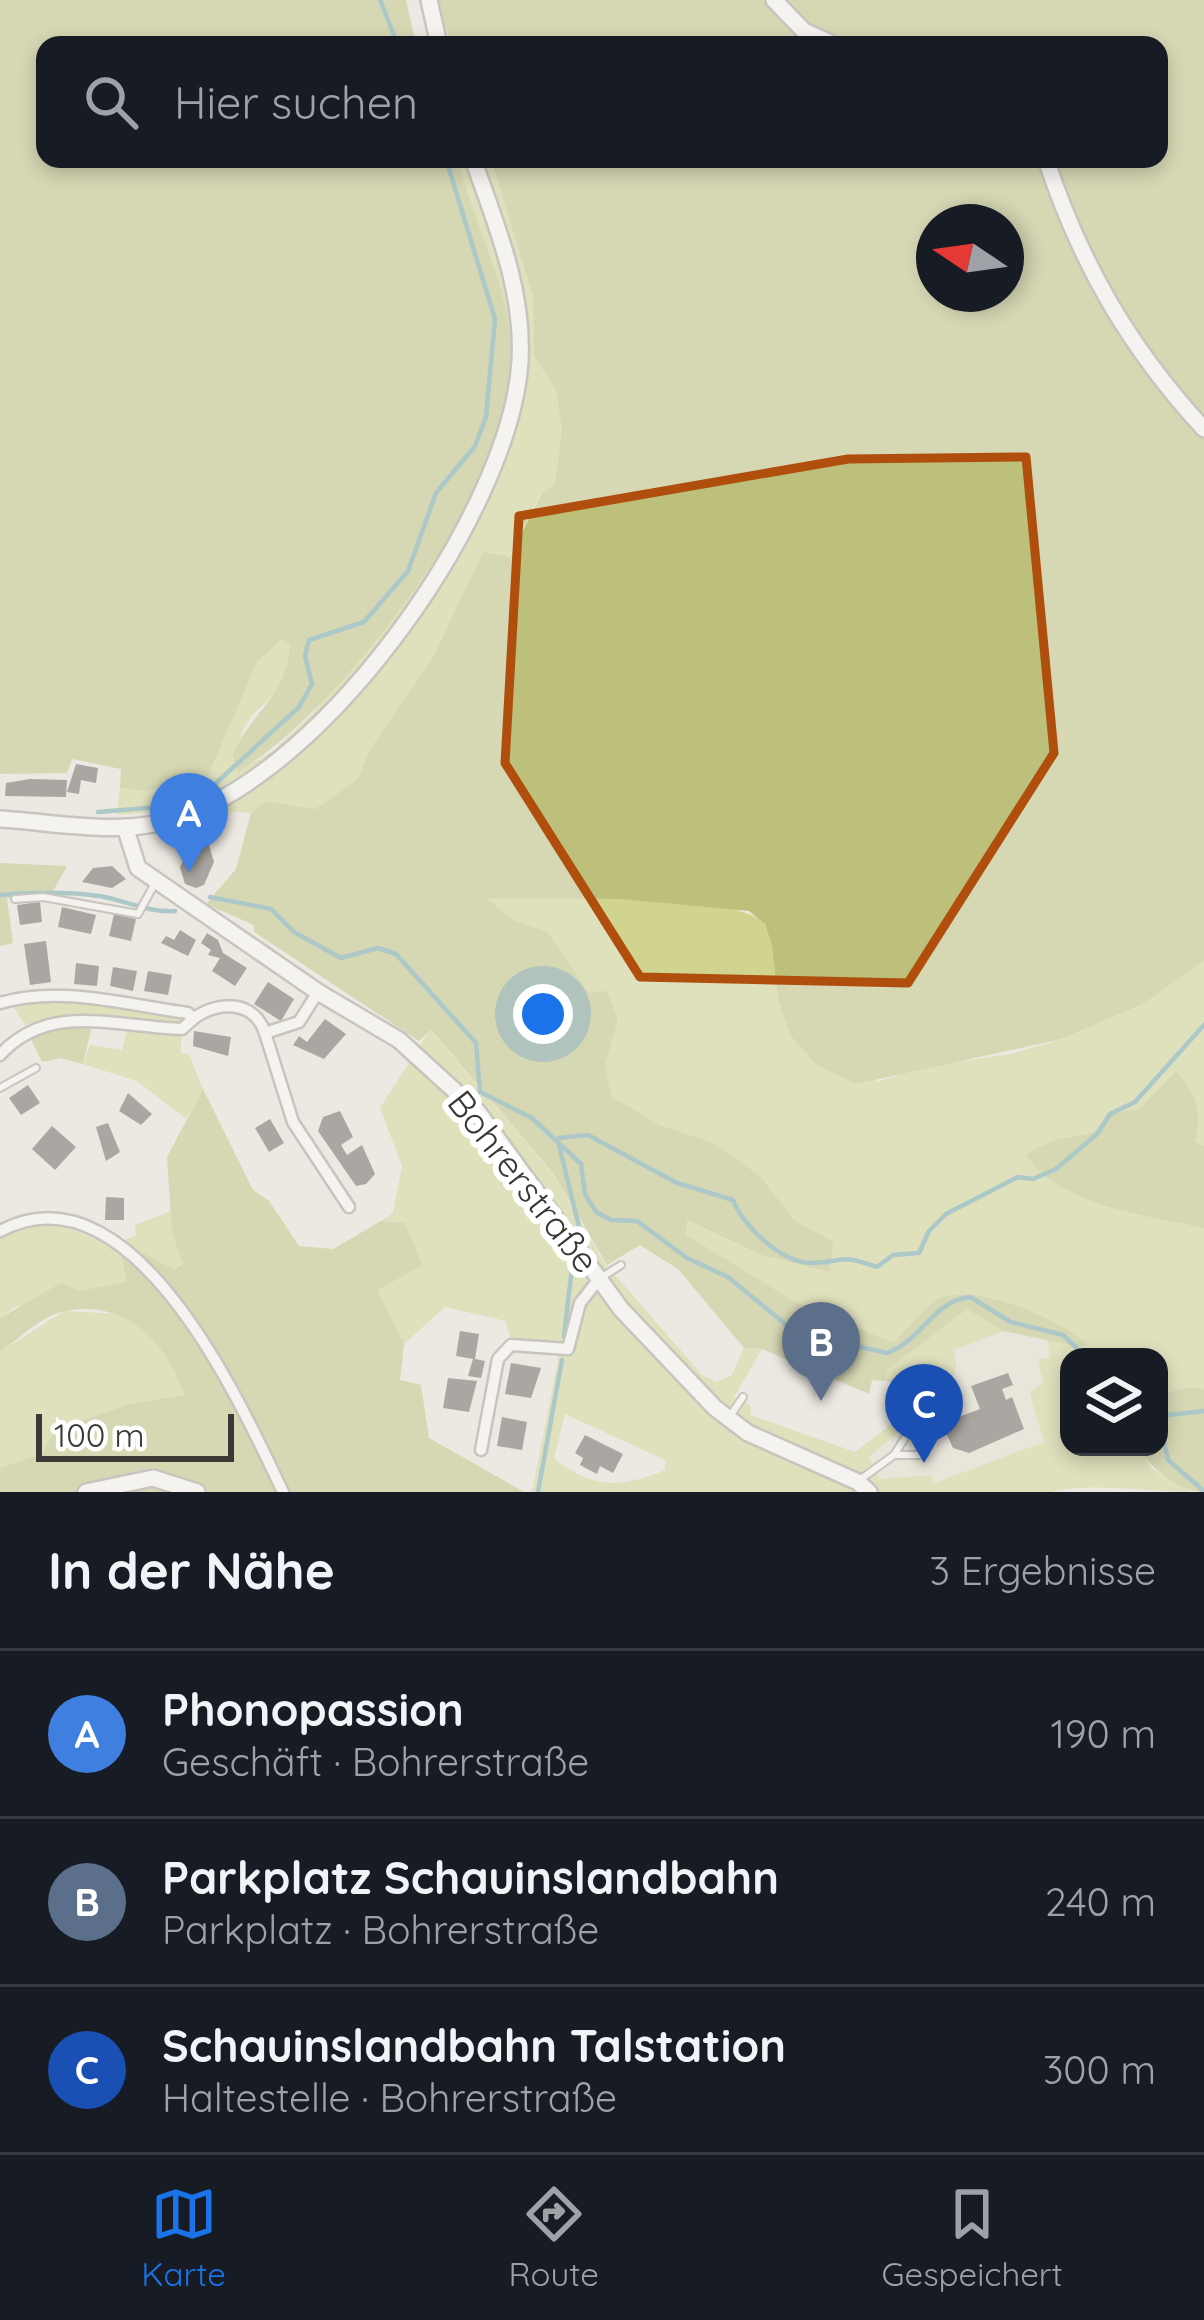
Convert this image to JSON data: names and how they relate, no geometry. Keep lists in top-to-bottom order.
{
  "streets": {
    "main road": ["Bohrerstraße"]
  },
  "scale_bar": "100 m",
  "north": "left",
  "page": {
    "search": "Hier suchen",
    "pins": ["A", "B", "C"],
    "scale": "100 m",
    "heading": ["In der Nähe", "3 Ergebnisse"],
    "list": [
      {
        "mark": "A",
        "name": "Phonopassion",
        "note": "Geschäft · Bohrerstraße",
        "value": "190 m"
      },
      {
        "mark": "B",
        "name": "Parkplatz Schauinslandbahn",
        "note": "Parkplatz · Bohrerstraße",
        "value": "240 m"
      },
      {
        "mark": "C",
        "name": "Schauinslandbahn Talstation",
        "note": "Haltestelle · Bohrerstraße",
        "value": "300 m"
      }
    ],
    "nav": ["Karte", "Route", "Gespeichert"]
  }
}
